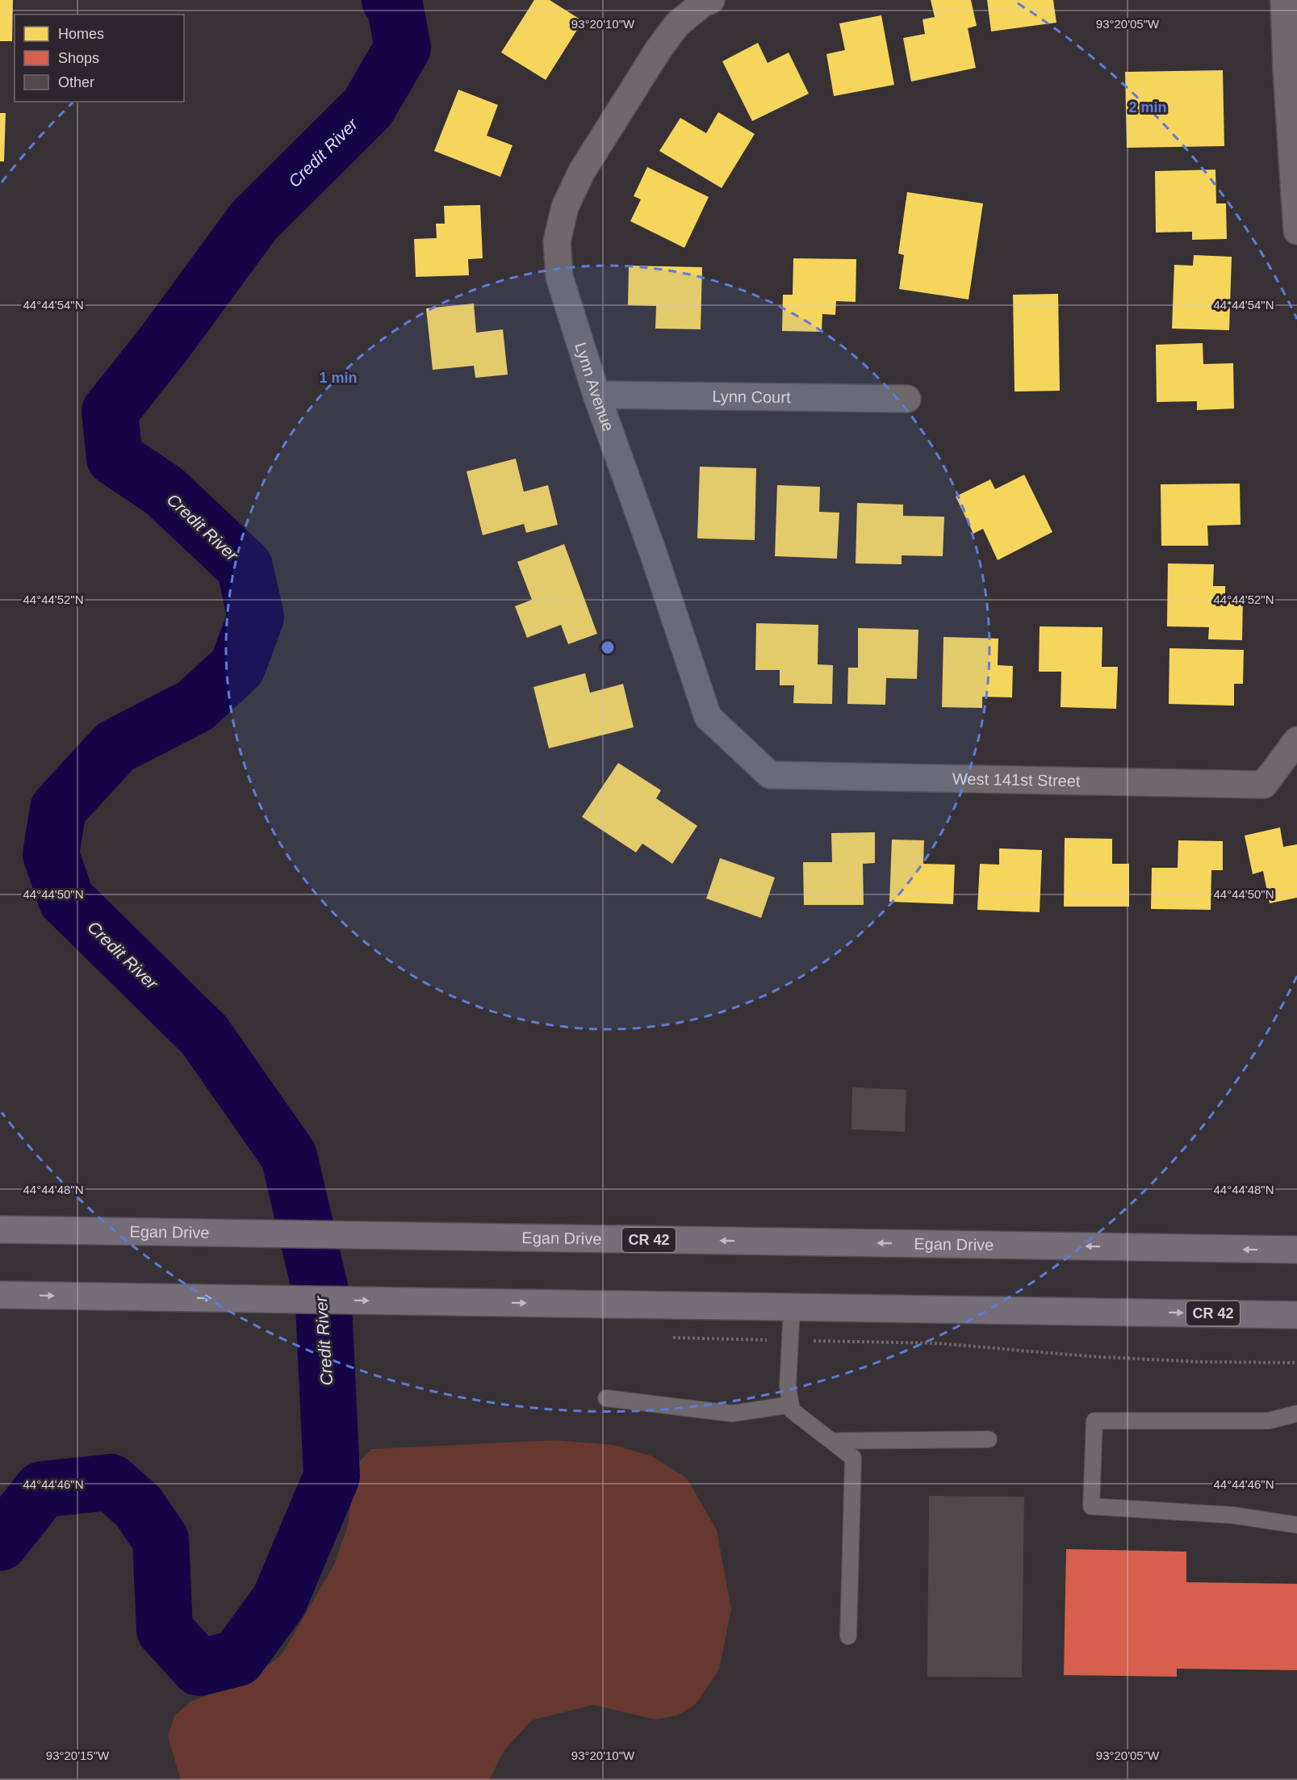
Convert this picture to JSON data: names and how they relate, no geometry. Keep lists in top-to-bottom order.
{
  "streets": {
    "highway": ["Egan Drive", "CR 42"],
    "street": ["Lynn Avenue", "Lynn Court", "West 141st Street"]
  },
  "crossings": [
    ["Lynn Avenue", "Lynn Court"],
    ["Lynn Avenue", "West 141st Street"]
  ],
  "water": ["Credit River"],
  "legend": ["Homes", "Shops", "Other"],
  "coordinates": [
    "93°20'10\"W",
    "93°20'05\"W",
    "44°44'54\"N",
    "44°44'52\"N",
    "44°44'50\"N",
    "44°44'48\"N",
    "44°44'46\"N",
    "93°20'15\"W"
  ],
  "rings": ["2 min", "1 min"]
}
